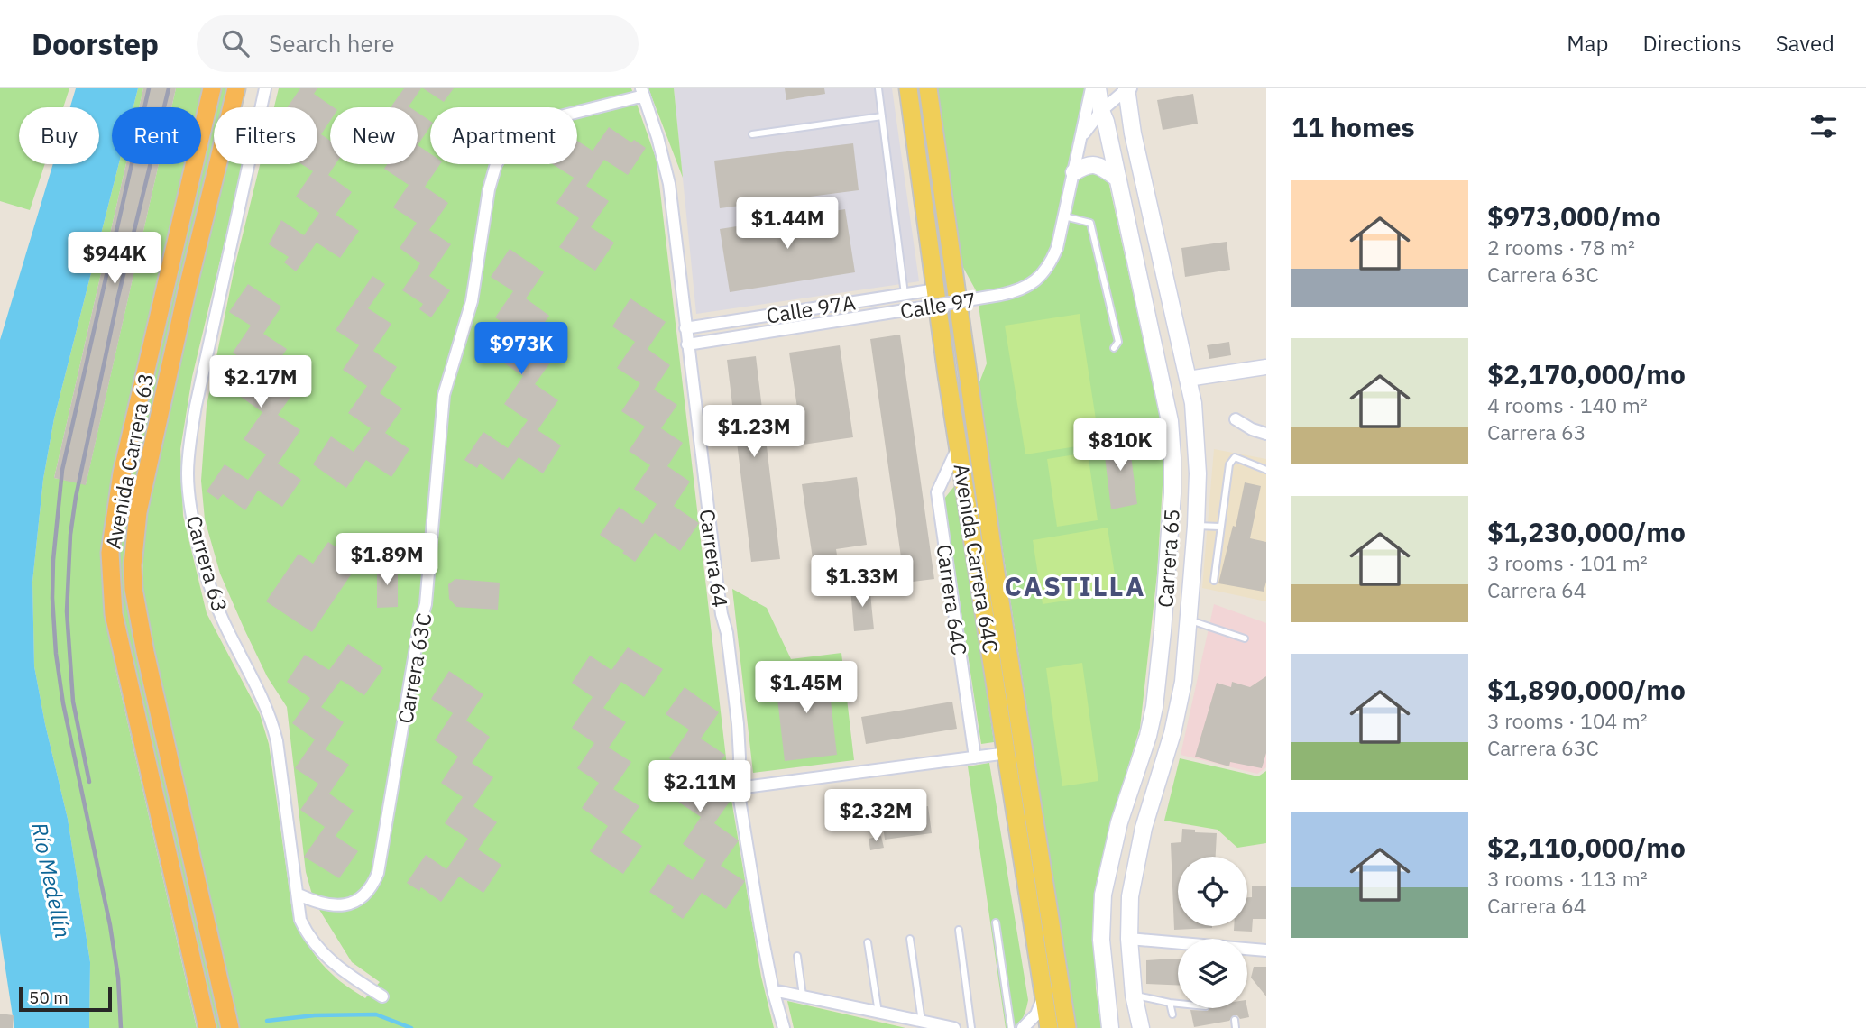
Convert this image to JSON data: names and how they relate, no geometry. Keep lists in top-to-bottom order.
{
  "streets": {
    "highway": ["Avenida Carrera 63"],
    "main road": ["Avenida Carrera 64C", "Carrera 65"],
    "street": [
      "Calle 97",
      "Calle 97A",
      "Carrera 64",
      "Carrera 63",
      "Carrera 64C",
      "Carrera 63C"
    ]
  },
  "crossings": [
    ["Calle 97", "Carrera 64"],
    ["Calle 97", "Carrera 65"],
    ["Calle 97A", "Carrera 64"],
    ["Calle 97A", "Avenida Carrera 64C"],
    ["Carrera 64", "Carrera 63C"],
    ["Avenida Carrera 64C", "Carrera 64C"],
    ["Carrera 63", "Carrera 63C"]
  ],
  "districts": ["CASTILLA"],
  "water": ["Río Medellín"],
  "scale_bar": "50 m",
  "page": {
    "header": "Doorstep",
    "search": "Search here",
    "nav": ["Map", "Directions", "Saved"],
    "heading": "11 homes",
    "chip": [
      "Buy",
      "Rent",
      "Filters",
      "New",
      "Apartment"
    ],
    "list": [
      {
        "name": "$973,000/mo",
        "note": "2 rooms · 78 m² · Carrera 63C"
      },
      {
        "name": "$2,170,000/mo",
        "note": "4 rooms · 140 m² · Carrera 63"
      },
      {
        "name": "$1,230,000/mo",
        "note": "3 rooms · 101 m² · Carrera 64"
      },
      {
        "name": "$1,890,000/mo",
        "note": "3 rooms · 104 m² · Carrera 63C"
      },
      {
        "name": "$2,110,000/mo",
        "note": "3 rooms · 113 m² · Carrera 64"
      }
    ],
    "price": [
      "$1.44M",
      "$944K",
      "$973K",
      "$2.17M",
      "$1.23M",
      "$810K",
      "$1.89M",
      "$1.33M",
      "$1.45M",
      "$2.11M",
      "$2.32M"
    ],
    "scale": "50 m"
  }
}
